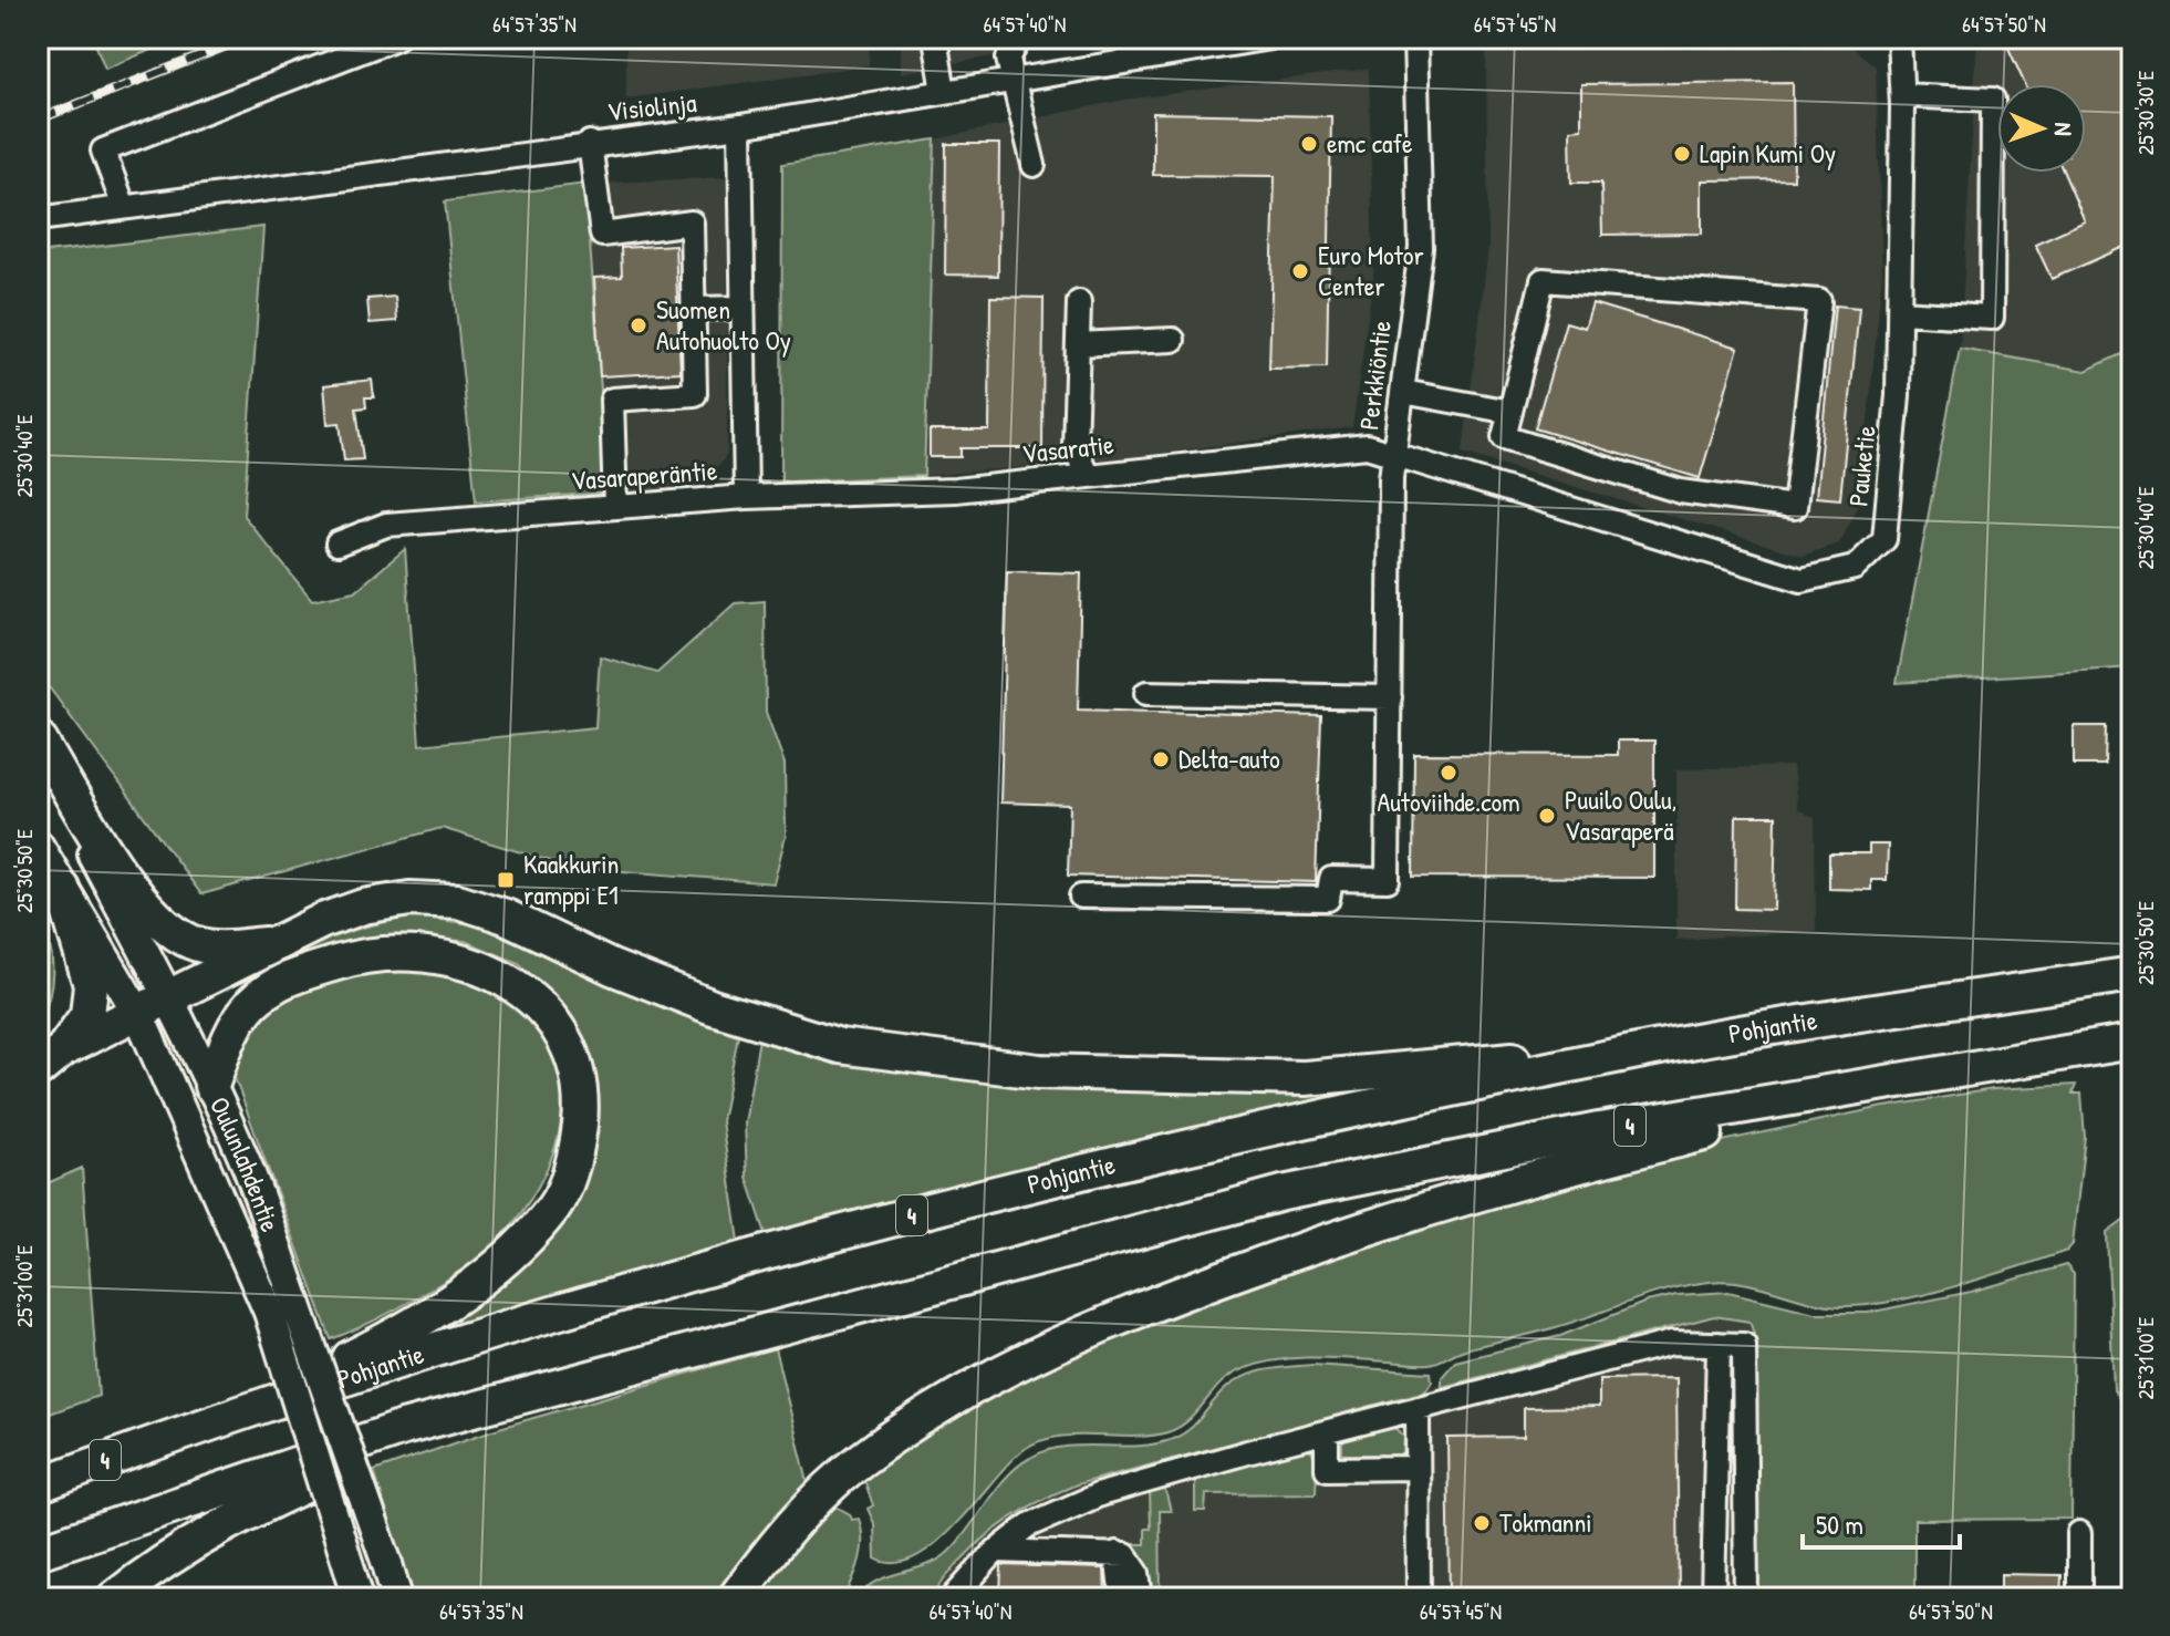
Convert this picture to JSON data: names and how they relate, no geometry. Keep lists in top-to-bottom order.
{
  "streets": {
    "highway": ["Pohjantie", "4"],
    "main road": ["Oulunlahdentie"],
    "street": [
      "Visiolinja",
      "Perkkiöntie",
      "Vasaratie",
      "Pauketie",
      "Vasaraperäntie"
    ]
  },
  "crossings": [
    ["Visiolinja", "Vasaraperäntie"],
    ["Perkkiöntie", "Vasaratie"],
    ["Perkkiöntie", "Pauketie"],
    ["Vasaratie", "Pauketie"],
    ["Vasaratie", "Vasaraperäntie"]
  ],
  "places": {
    "other": [
      "emc cafe",
      "Lapin Kumi Oy",
      "Euro Motor Center",
      "Suomen Autohuolto Oy",
      "Delta-auto",
      "Autoviihde.com",
      "Puuilo Oulu, Vasaraperä",
      "Tokmanni"
    ],
    "transit": ["Kaakkurin ramppi E1"]
  },
  "scale_bar": "50 m",
  "north": "right",
  "coordinates": [
    "64°57'35\"N",
    "64°57'40\"N",
    "64°57'45\"N",
    "64°57'50\"N",
    "25°30'30\"E",
    "25°30'40\"E",
    "25°30'50\"E",
    "25°31'00\"E"
  ]
}
